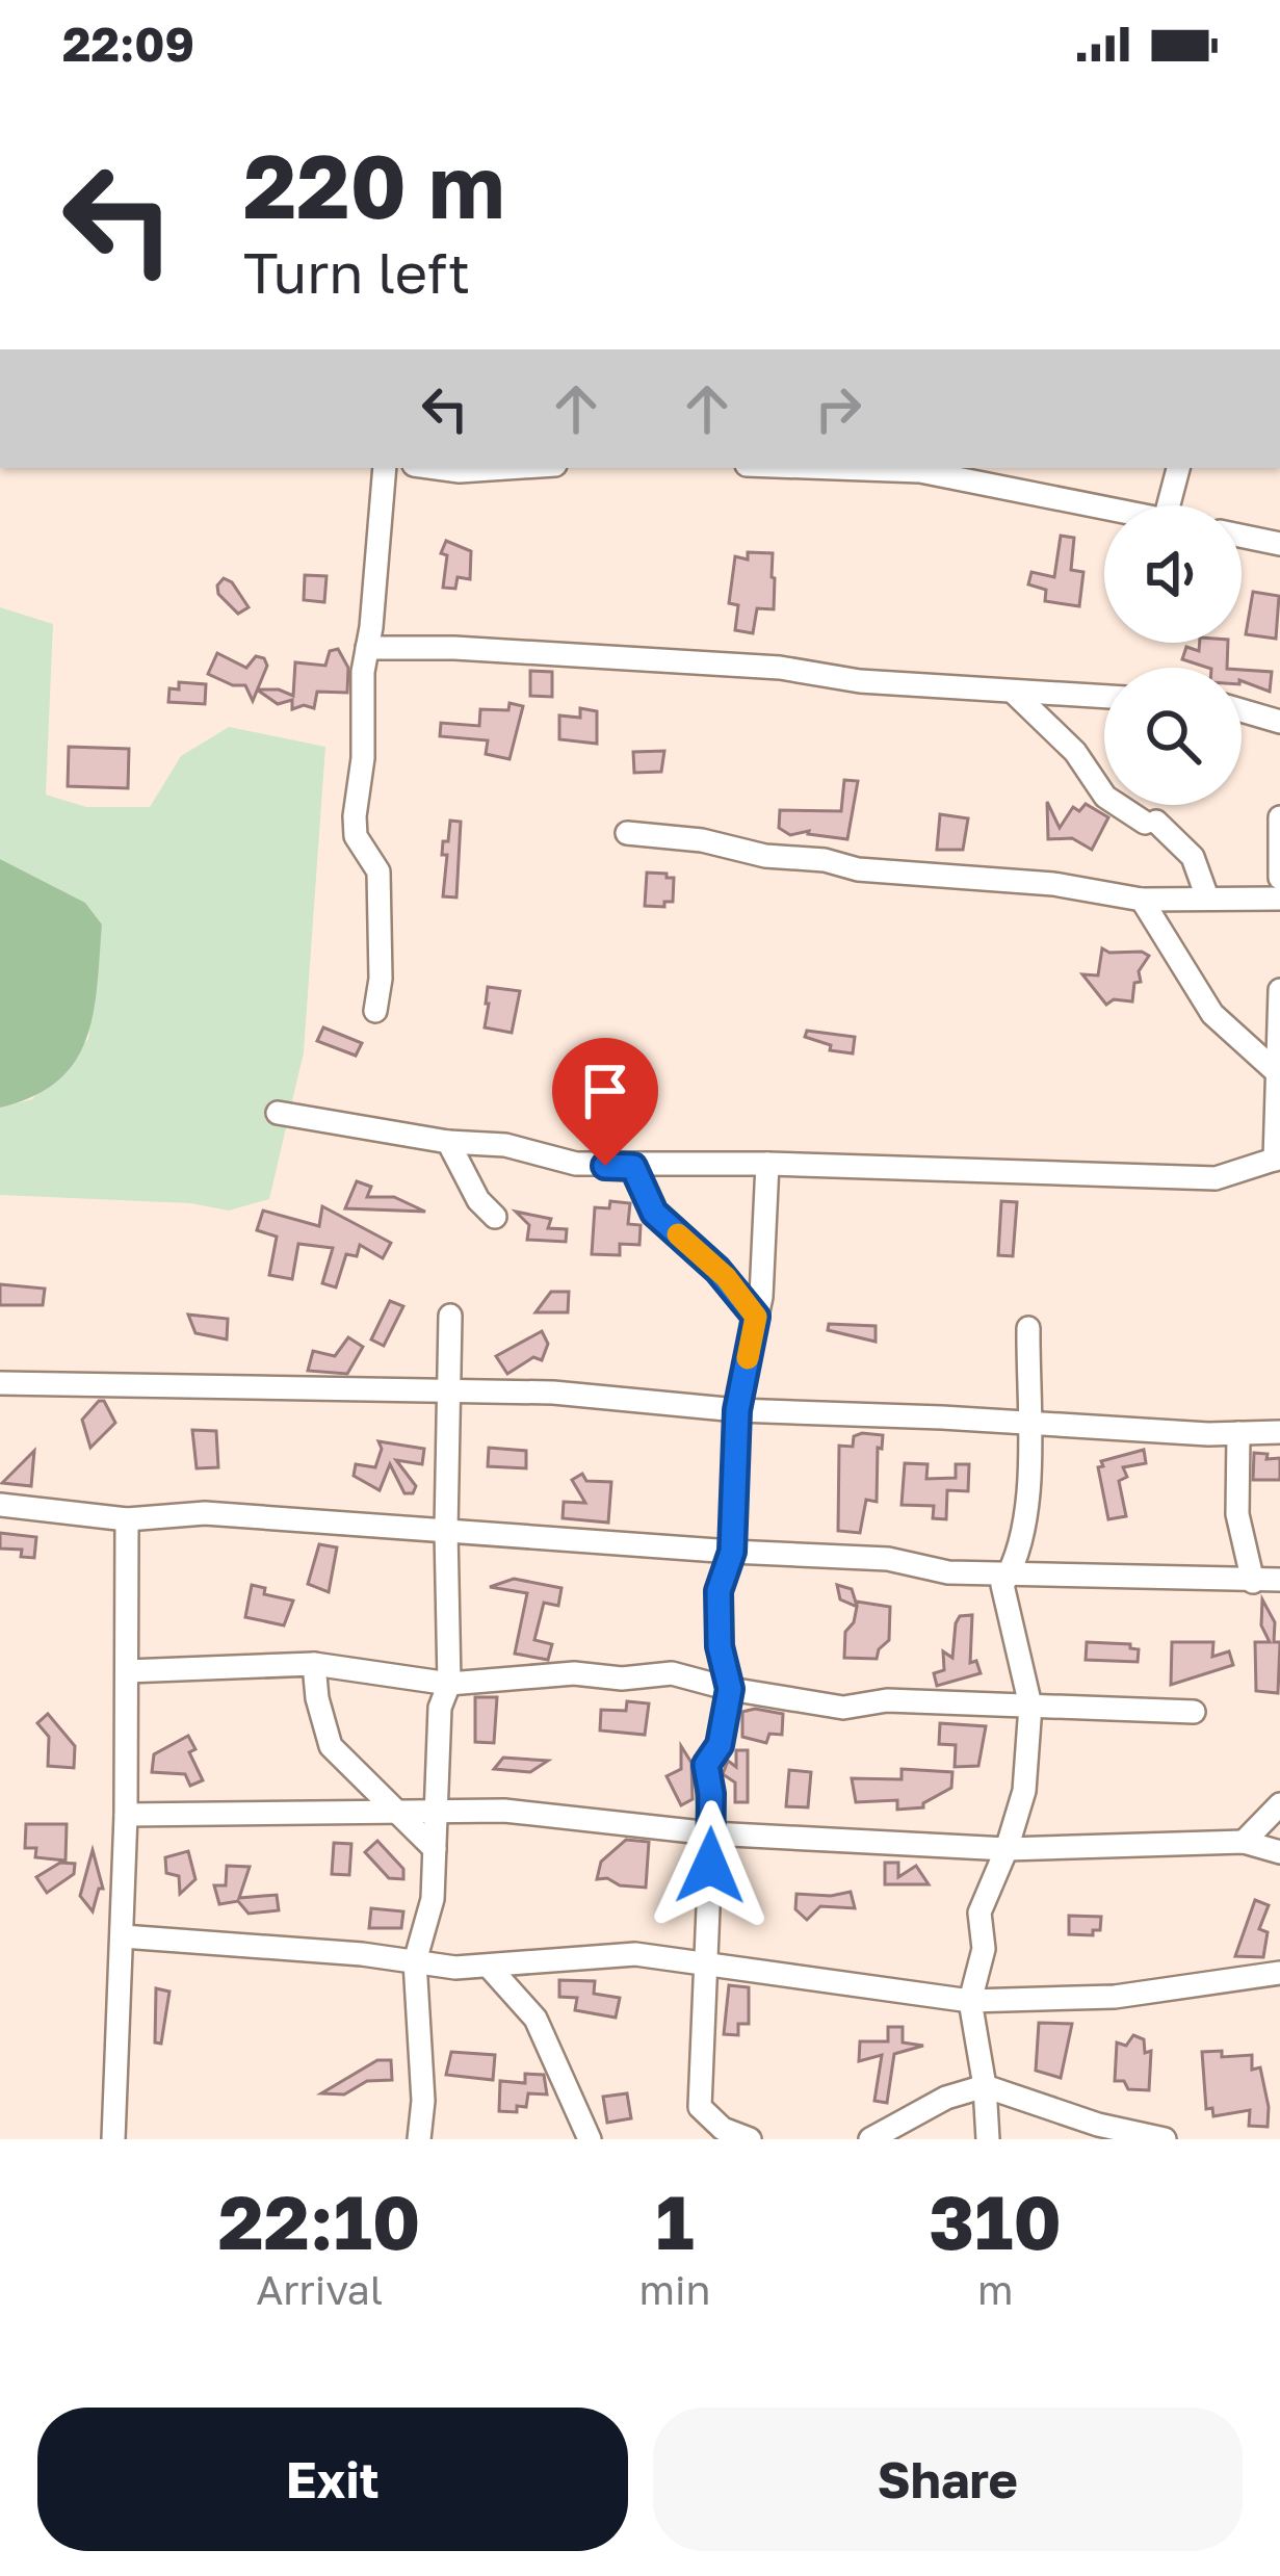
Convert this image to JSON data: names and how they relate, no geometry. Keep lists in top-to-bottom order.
{
  "page": {
    "status": "22:09",
    "turn": ["220 m", "Turn left"],
    "eta": [
      "22:10",
      "Arrival",
      "1",
      "min",
      "310",
      "m"
    ],
    "buttons": ["Exit", "Share"]
  }
}
